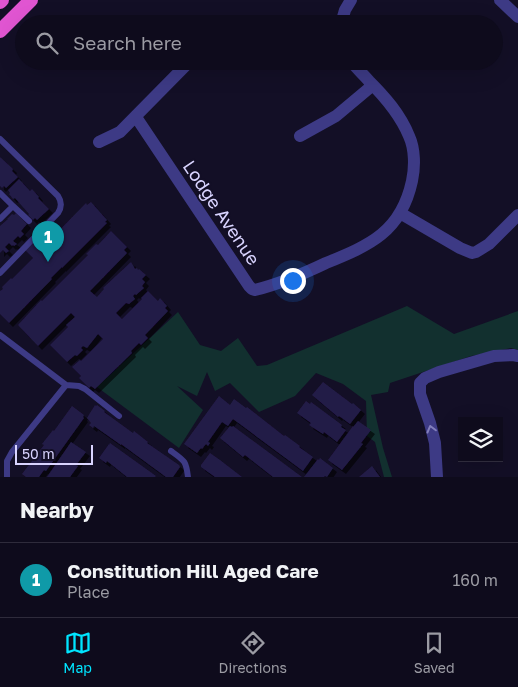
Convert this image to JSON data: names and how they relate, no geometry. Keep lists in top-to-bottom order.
{
  "streets": {
    "street": ["Lodge Avenue"]
  },
  "scale_bar": "50 m",
  "page": {
    "search": "Search here",
    "pins": "1",
    "scale": "50 m",
    "heading": "Nearby",
    "list": [
      {
        "mark": "1",
        "name": "Constitution Hill Aged Care",
        "note": "Place",
        "value": "160 m"
      }
    ],
    "nav": ["Map", "Directions", "Saved"]
  }
}
